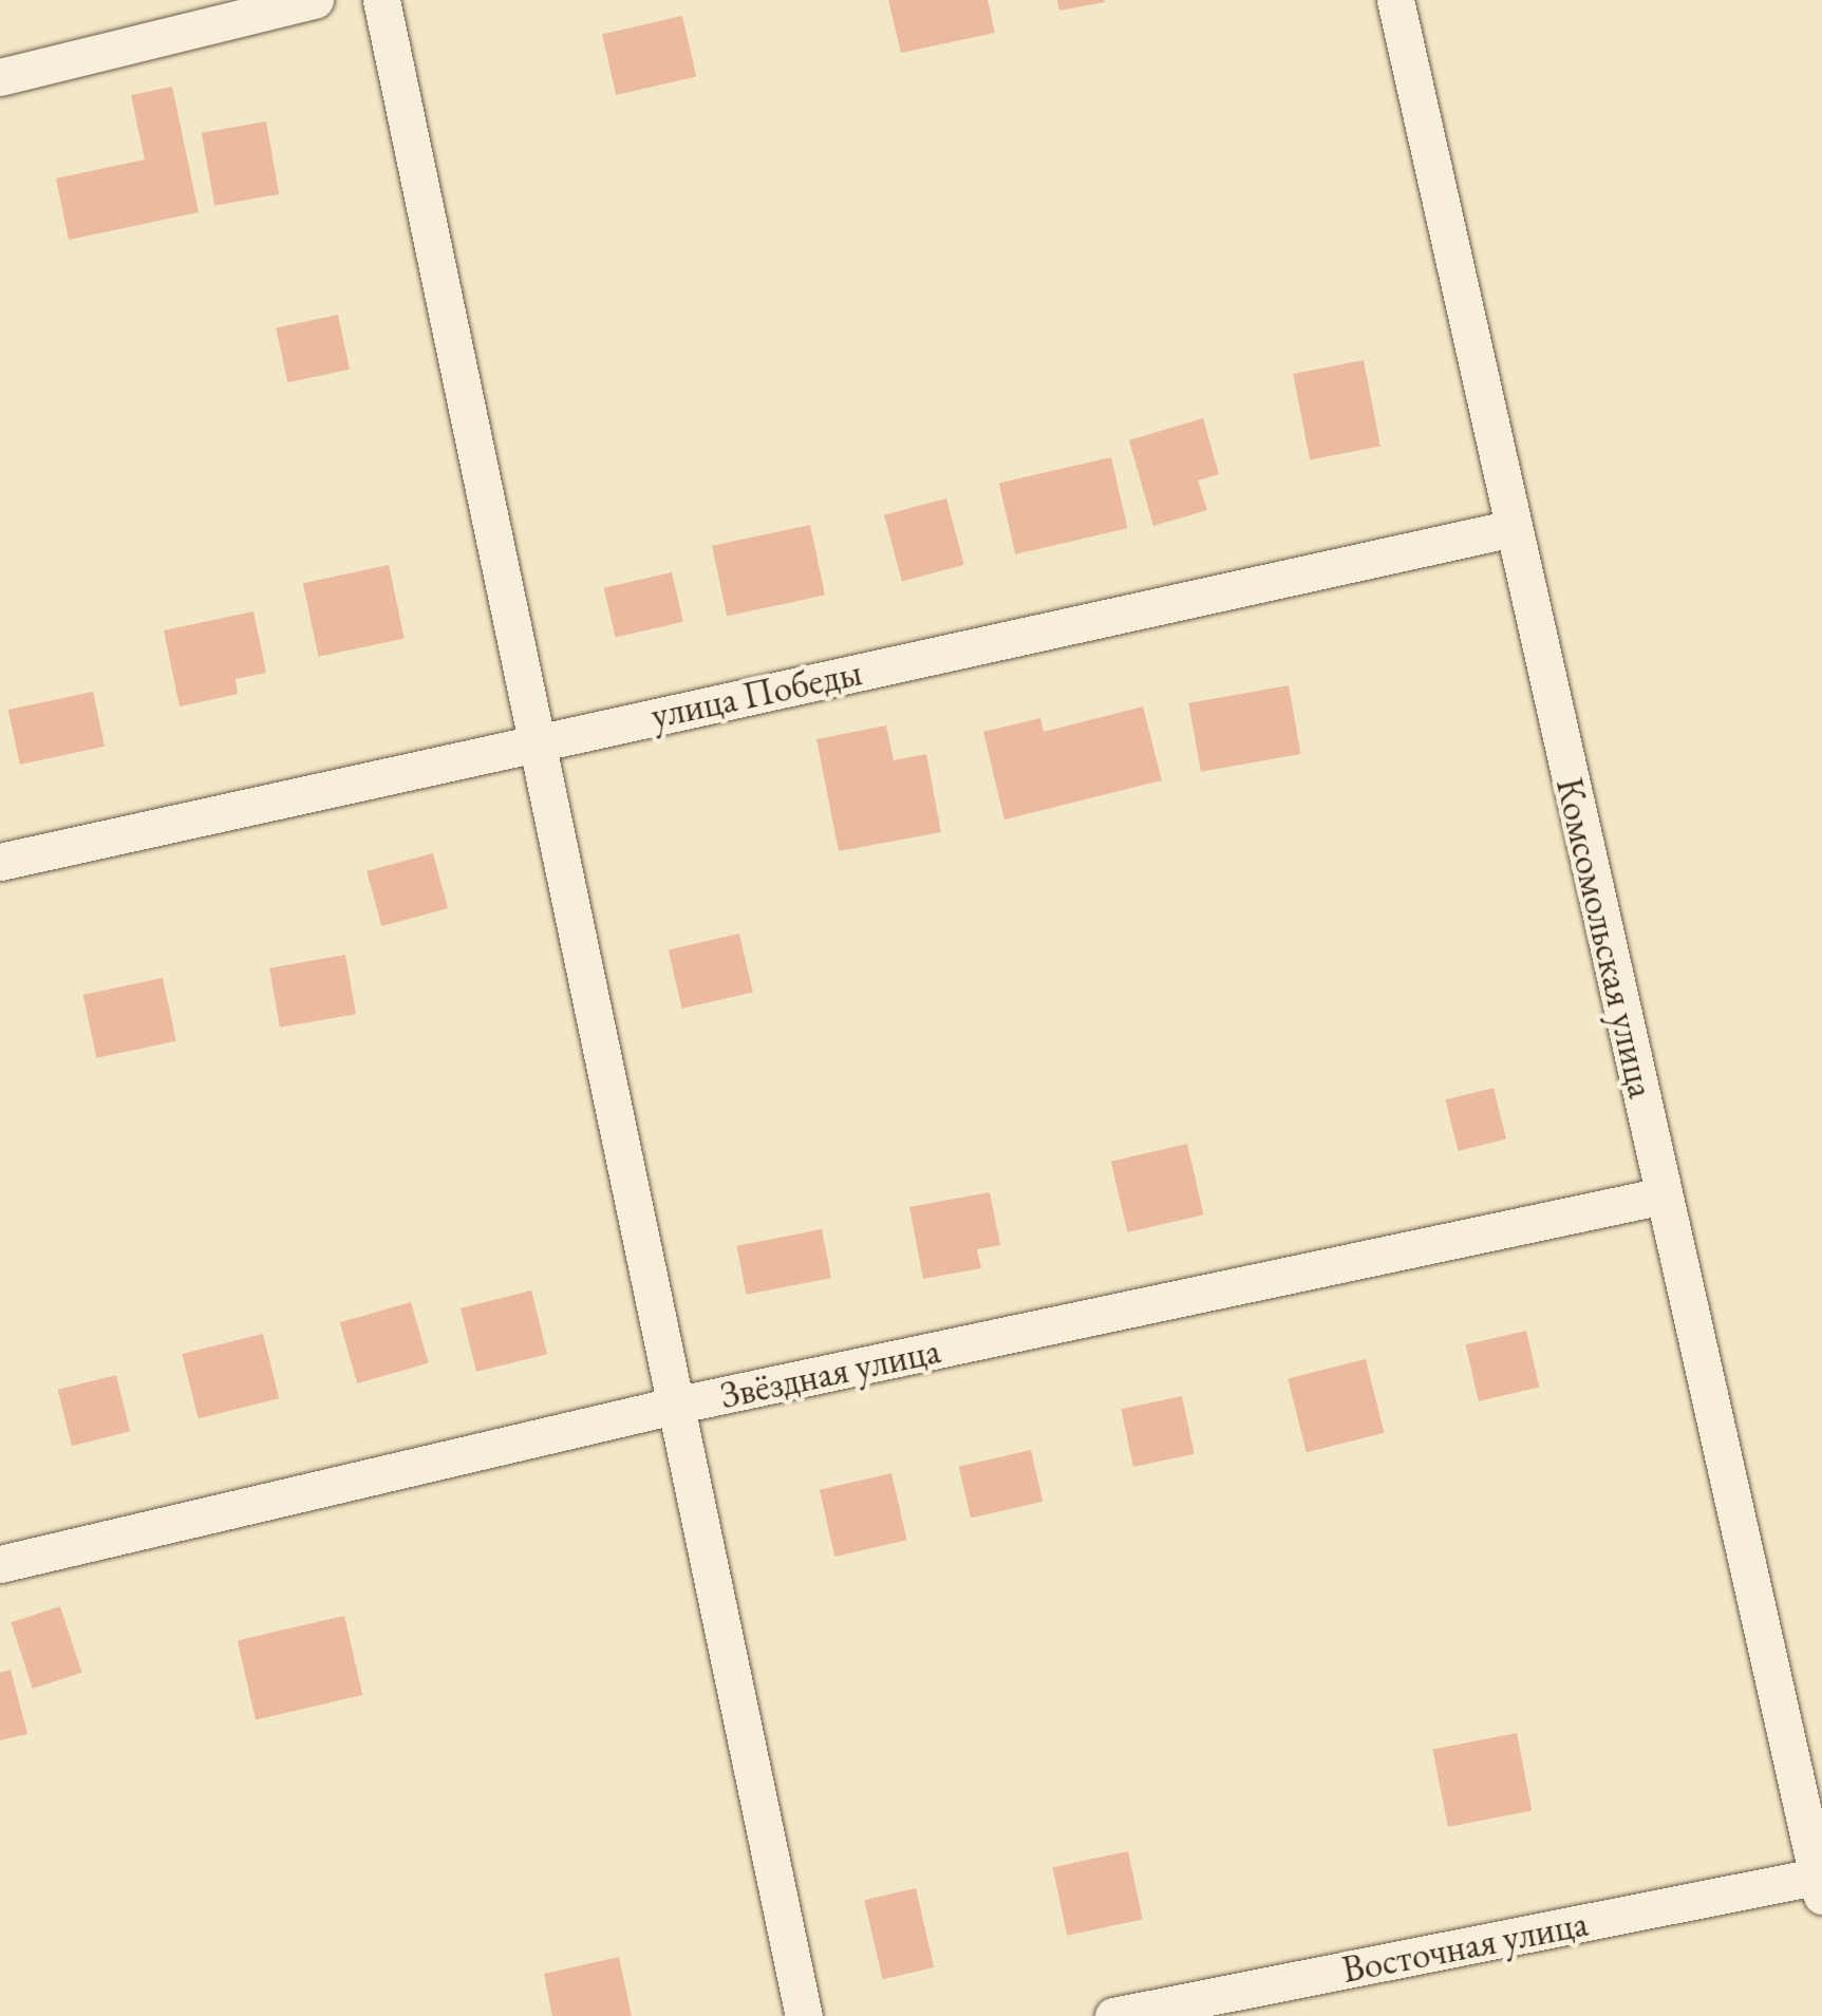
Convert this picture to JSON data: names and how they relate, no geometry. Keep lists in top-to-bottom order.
{
  "streets": {
    "street": [
      "улица Победы",
      "Комсомольская улица",
      "Звёздная улица",
      "Восточная улица"
    ]
  },
  "crossings": [
    ["улица Победы", "Комсомольская улица"],
    ["Комсомольская улица", "Звёздная улица"],
    ["Комсомольская улица", "Восточная улица"]
  ]
}
